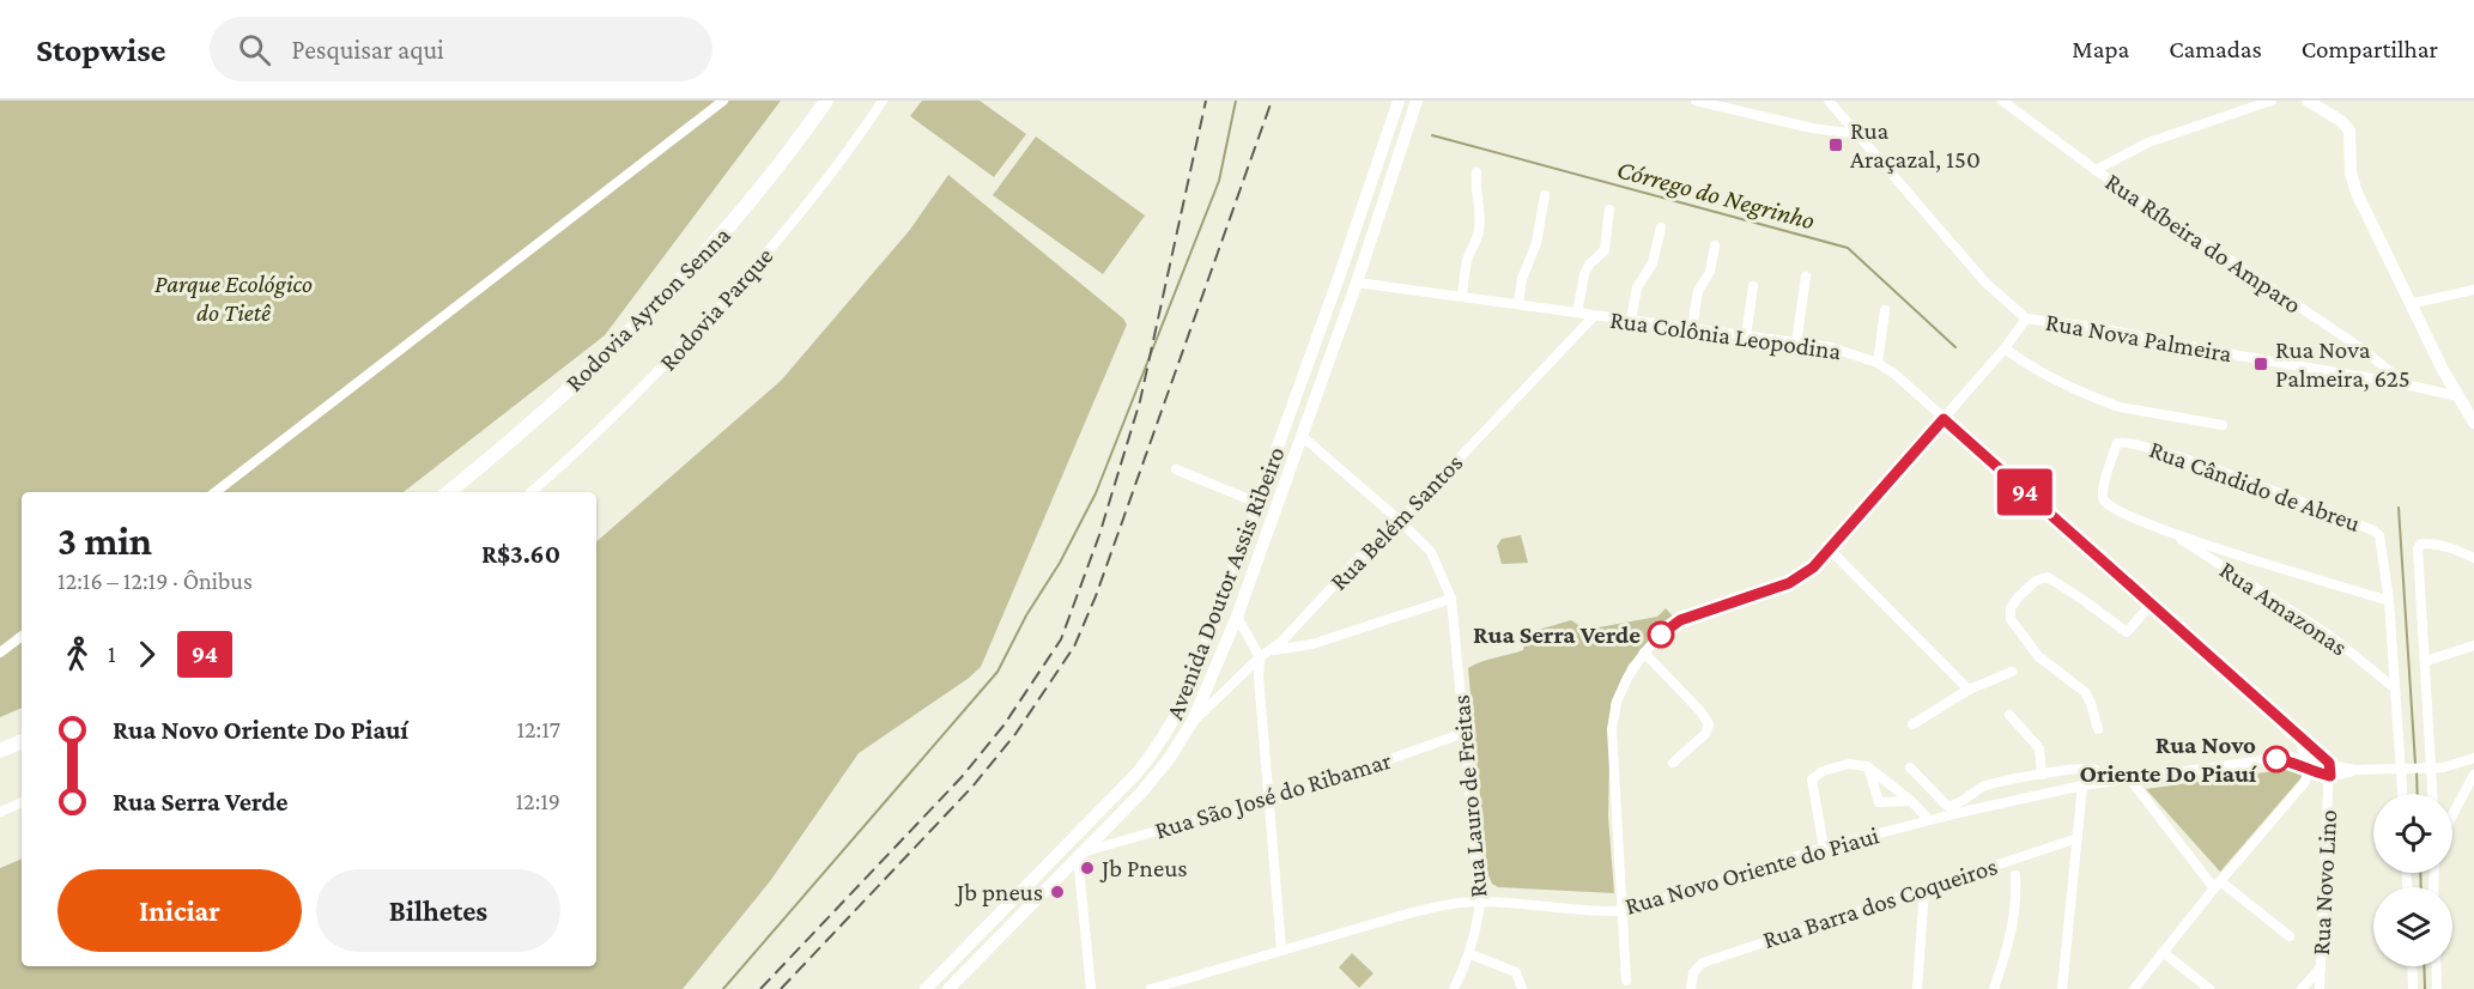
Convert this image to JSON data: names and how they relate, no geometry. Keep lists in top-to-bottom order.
{
  "streets": {
    "highway": ["Rodovia Ayrton Senna"],
    "main road": ["Avenida Doutor Assis Ribeiro"],
    "street": [
      "Rua Ríbeira do Amparo",
      "Rodovia Parque",
      "Rua Colônia Leopodina",
      "Rua Nova Palmeira",
      "Rua Cândido de Abreu",
      "Rua Belém Santos",
      "Rua Amazonas",
      "Rua São José do Ribamar",
      "Rua Lauro de Freitas",
      "Rua Novo Oriente do Piaui",
      "Rua Novo Lino",
      "Rua Barra dos Coqueiros"
    ]
  },
  "crossings": [
    ["Rua Ríbeira do Amparo", "Rua Nova Palmeira"],
    ["Rua Colônia Leopodina", "Rua Belém Santos"],
    ["Rua Colônia Leopodina", "Avenida Doutor Assis Ribeiro"],
    ["Rua Colônia Leopodina", "Rua Novo Oriente do Piaui"],
    ["Rua Colônia Leopodina", "Rua Novo Lino"],
    ["Rua Cândido de Abreu", "Rua Amazonas"],
    ["Rua Belém Santos", "Avenida Doutor Assis Ribeiro"],
    ["Rua Belém Santos", "Rua Lauro de Freitas"],
    ["Avenida Doutor Assis Ribeiro", "Rua São José do Ribamar"],
    ["Avenida Doutor Assis Ribeiro", "Rua Lauro de Freitas"],
    ["Rua São José do Ribamar", "Rua Lauro de Freitas"],
    ["Rua Lauro de Freitas", "Rua Novo Oriente do Piaui"],
    ["Rua Novo Oriente do Piaui", "Rua Novo Lino"]
  ],
  "water": ["Córrego do Negrinho"],
  "parks": ["Parque Ecológico do Tietê"],
  "places": {
    "transit": ["Rua Araçazal, 150", "Rua Nova Palmeira, 625"],
    "other": [
      "Rua Serra Verde",
      "Rua Novo Oriente Do Piauí",
      "Jb Pneus",
      "Jb pneus"
    ]
  },
  "lines": ["bus line 94"],
  "page": {
    "header": "Stopwise",
    "search": "Pesquisar aqui",
    "nav": ["Mapa", "Camadas", "Compartilhar"],
    "on_map": "94",
    "heading": ["3 min", "12:16 – 12:19 · Ônibus", "R$3.60"],
    "legs": ["1", "94"],
    "list": [
      {
        "name": "Rua Novo Oriente Do Piauí",
        "value": "12:17"
      },
      {
        "name": "Rua Serra Verde",
        "value": "12:19"
      }
    ],
    "buttons": ["Iniciar", "Bilhetes"]
  }
}
